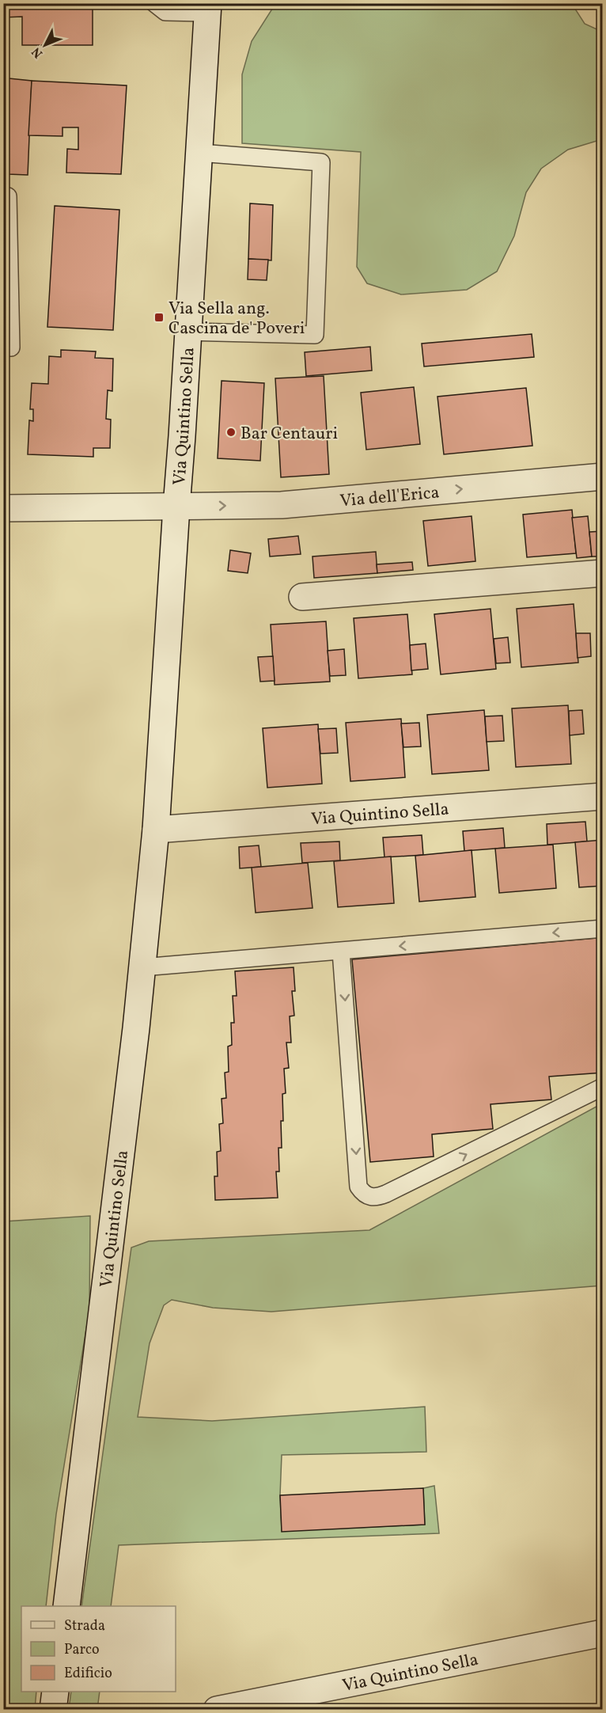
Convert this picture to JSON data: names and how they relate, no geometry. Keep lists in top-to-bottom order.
{
  "streets": {
    "street": ["Via Quintino Sella", "Via dell'Erica"]
  },
  "crossings": [
    ["Via Quintino Sella", "Via dell'Erica"]
  ],
  "places": {
    "transit": ["Via Sella ang. Cascina de' Poveri"],
    "other": ["Bar Centauri"]
  },
  "legend": ["Strada", "Parco", "Edificio"],
  "north": "bottom left"
}
